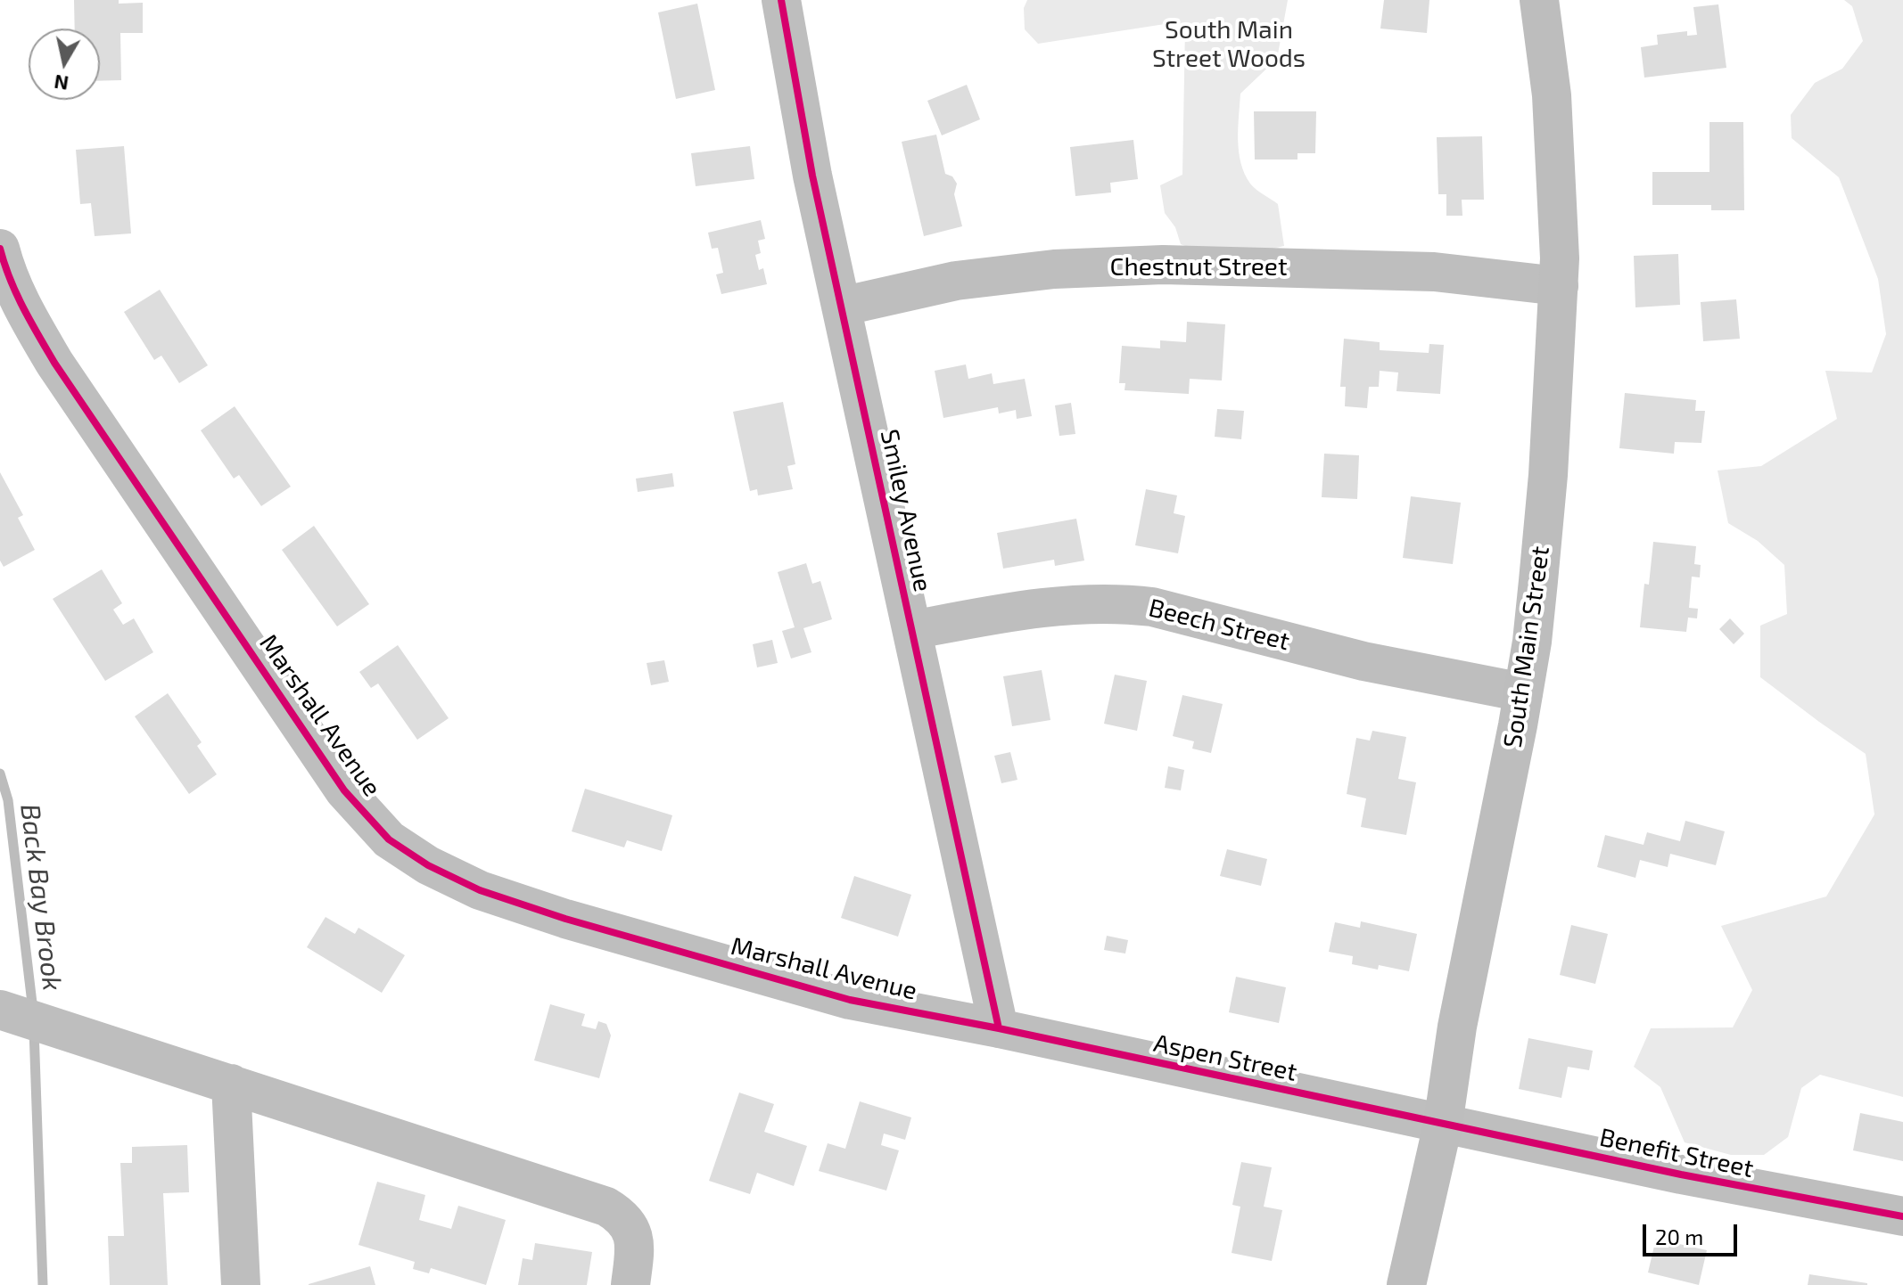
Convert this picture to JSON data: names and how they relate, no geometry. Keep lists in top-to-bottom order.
{
  "streets": {
    "main road": ["South Main Street"],
    "street": [
      "Chestnut Street",
      "Smiley Avenue",
      "Beech Street",
      "Marshall Avenue",
      "Aspen Street",
      "Benefit Street"
    ]
  },
  "crossings": [
    ["Chestnut Street", "Smiley Avenue"],
    ["Chestnut Street", "South Main Street"],
    ["Smiley Avenue", "Beech Street"],
    ["Smiley Avenue", "Marshall Avenue"],
    ["Smiley Avenue", "Aspen Street"],
    ["Beech Street", "South Main Street"],
    ["South Main Street", "Aspen Street"],
    ["South Main Street", "Benefit Street"],
    ["Marshall Avenue", "Aspen Street"],
    ["Aspen Street", "Benefit Street"]
  ],
  "water": ["Back Bay Brook"],
  "parks": ["South Main Street Woods"],
  "scale_bar": "20 m",
  "north": "bottom"
}
